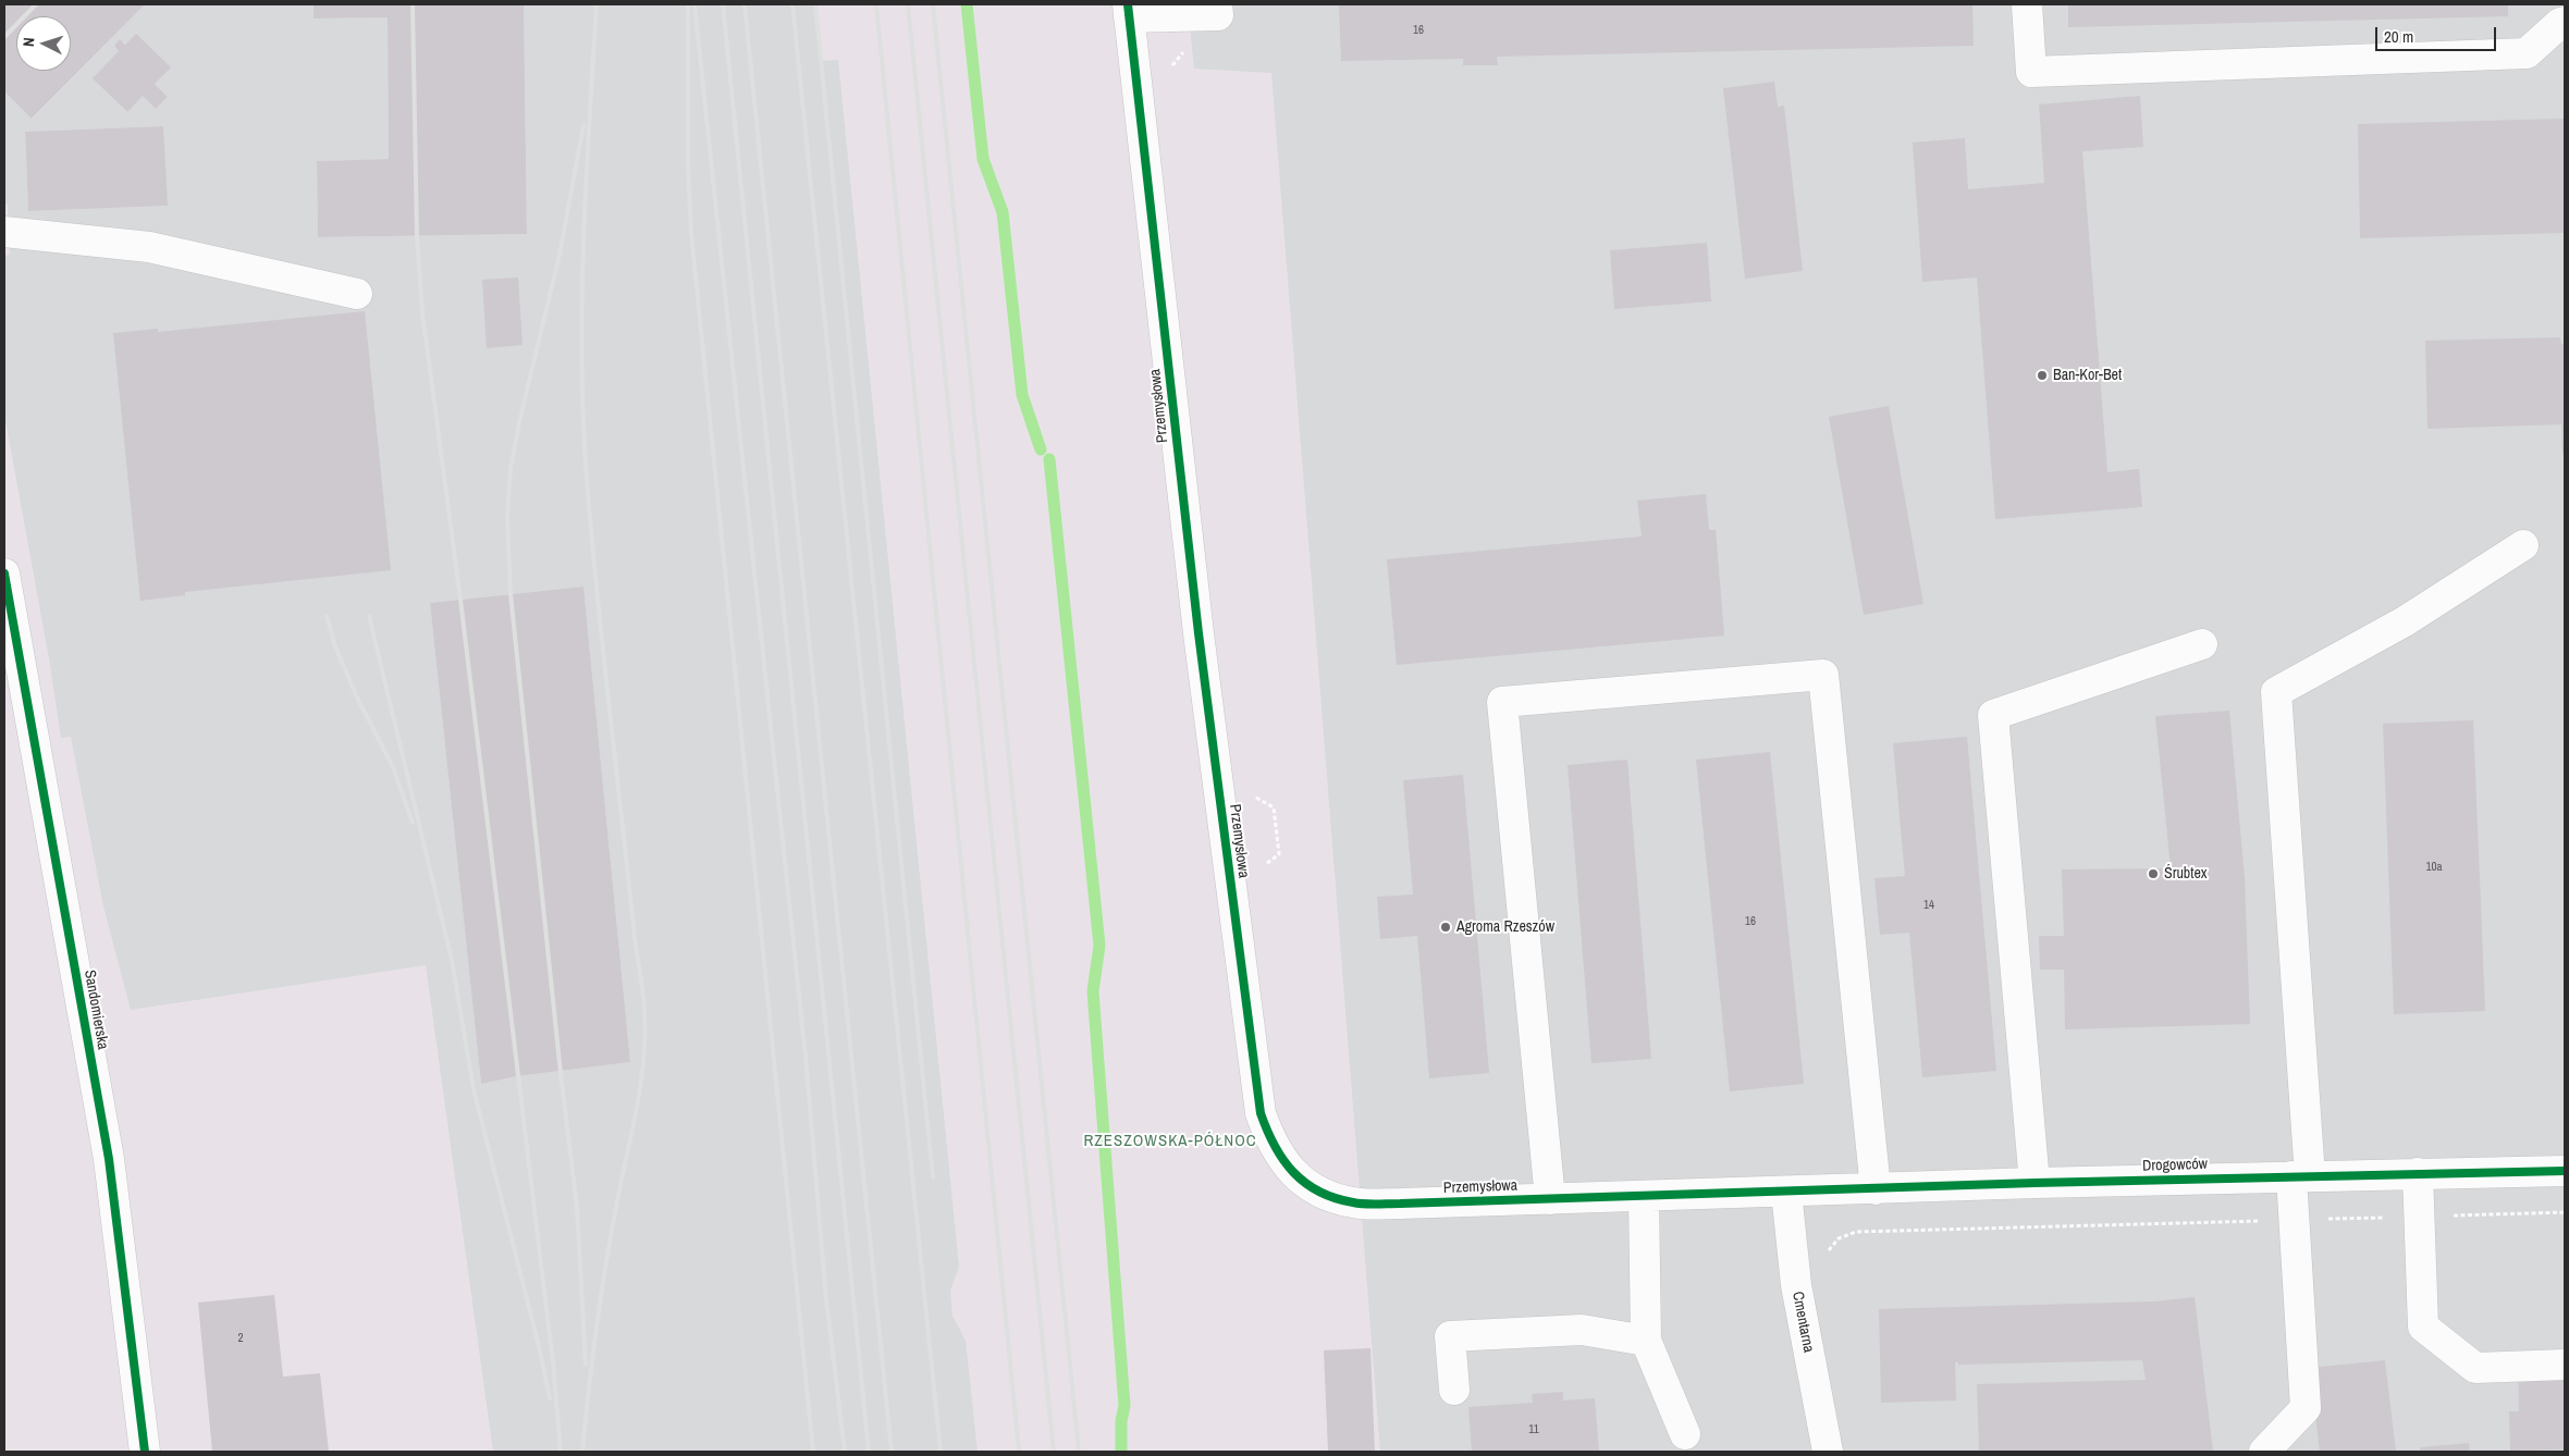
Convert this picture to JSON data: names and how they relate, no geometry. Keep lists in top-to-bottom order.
{
  "streets": {
    "street": [
      "Przemysłowa",
      "Sandomierska",
      "Drogowców",
      "Cmentarna"
    ]
  },
  "crossings": [
    ["Przemysłowa", "Drogowców"],
    ["Przemysłowa", "Cmentarna"],
    ["Drogowców", "Cmentarna"]
  ],
  "districts": ["RZESZOWSKA-PÓŁNOC"],
  "places": ["Ban-Kor-Bet", "Śrubtex", "Agroma Rzeszów"],
  "house_numbers": [
    "16",
    "10a",
    "14",
    "16",
    "2",
    "11"
  ],
  "scale_bar": "20 m",
  "north": "left"
}
